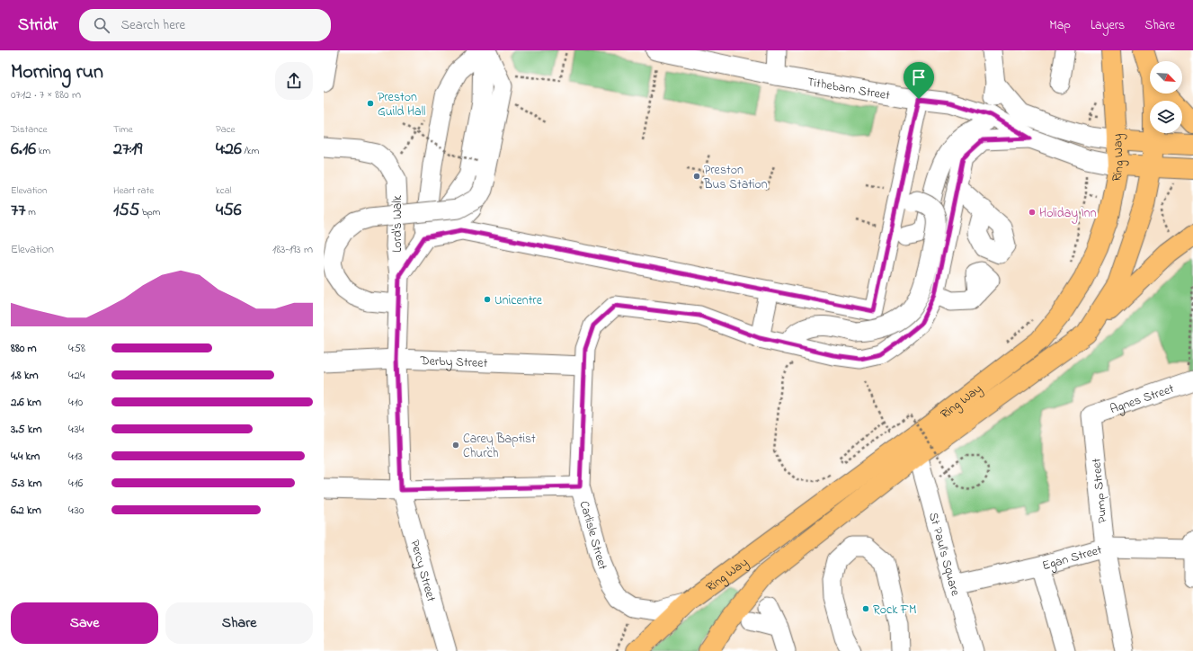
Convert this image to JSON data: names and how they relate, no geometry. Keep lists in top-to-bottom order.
{
  "streets": {
    "highway": ["Ring Way"],
    "street": [
      "Tithebarn Street",
      "Lord's Walk",
      "Derby Street",
      "Agnes Street",
      "Pump Street",
      "Carlisle Street",
      "St Paul's Square",
      "Egan Street",
      "Percy Street"
    ]
  },
  "crossings": [
    ["Tithebarn Street", "Ring Way"],
    ["Tithebarn Street", "Carlisle Street"],
    ["Ring Way", "Carlisle Street"],
    ["Ring Way", "St Paul's Square"],
    ["Lord's Walk", "Derby Street"],
    ["Lord's Walk", "Percy Street"],
    ["Derby Street", "Carlisle Street"],
    ["Agnes Street", "Pump Street"],
    ["Pump Street", "Egan Street"],
    ["St Paul's Square", "Egan Street"]
  ],
  "places": [
    "Preston Guild Hall",
    "Preston Bus Station",
    "Holiday Inn",
    "Unicentre",
    "Carey Baptist Church",
    "Rock FM"
  ],
  "north": "bottom right",
  "page": {
    "header": "Stridr",
    "search": "Search here",
    "nav": ["Map", "Layers", "Share"],
    "heading": ["Morning run", "07:12 · 7 × 880 m"],
    "stats": [
      ["Distance", "6.16 km"],
      ["Time", "27:19"],
      ["Pace", "4:26 /km"],
      ["Elevation", "77 m"],
      ["Heart rate", "155 bpm"],
      ["kcal", "456"]
    ],
    "chart": ["Elevation", "183–193 m"],
    "list": [
      {
        "name": "880 m",
        "note": "4:58"
      },
      {
        "name": "1.8 km",
        "note": "4:24"
      },
      {
        "name": "2.6 km",
        "note": "4:10"
      },
      {
        "name": "3.5 km",
        "note": "4:34"
      },
      {
        "name": "4.4 km",
        "note": "4:13"
      },
      {
        "name": "5.3 km",
        "note": "4:16"
      },
      {
        "name": "6.2 km",
        "note": "4:30"
      }
    ],
    "buttons": ["Save", "Share"]
  }
}
